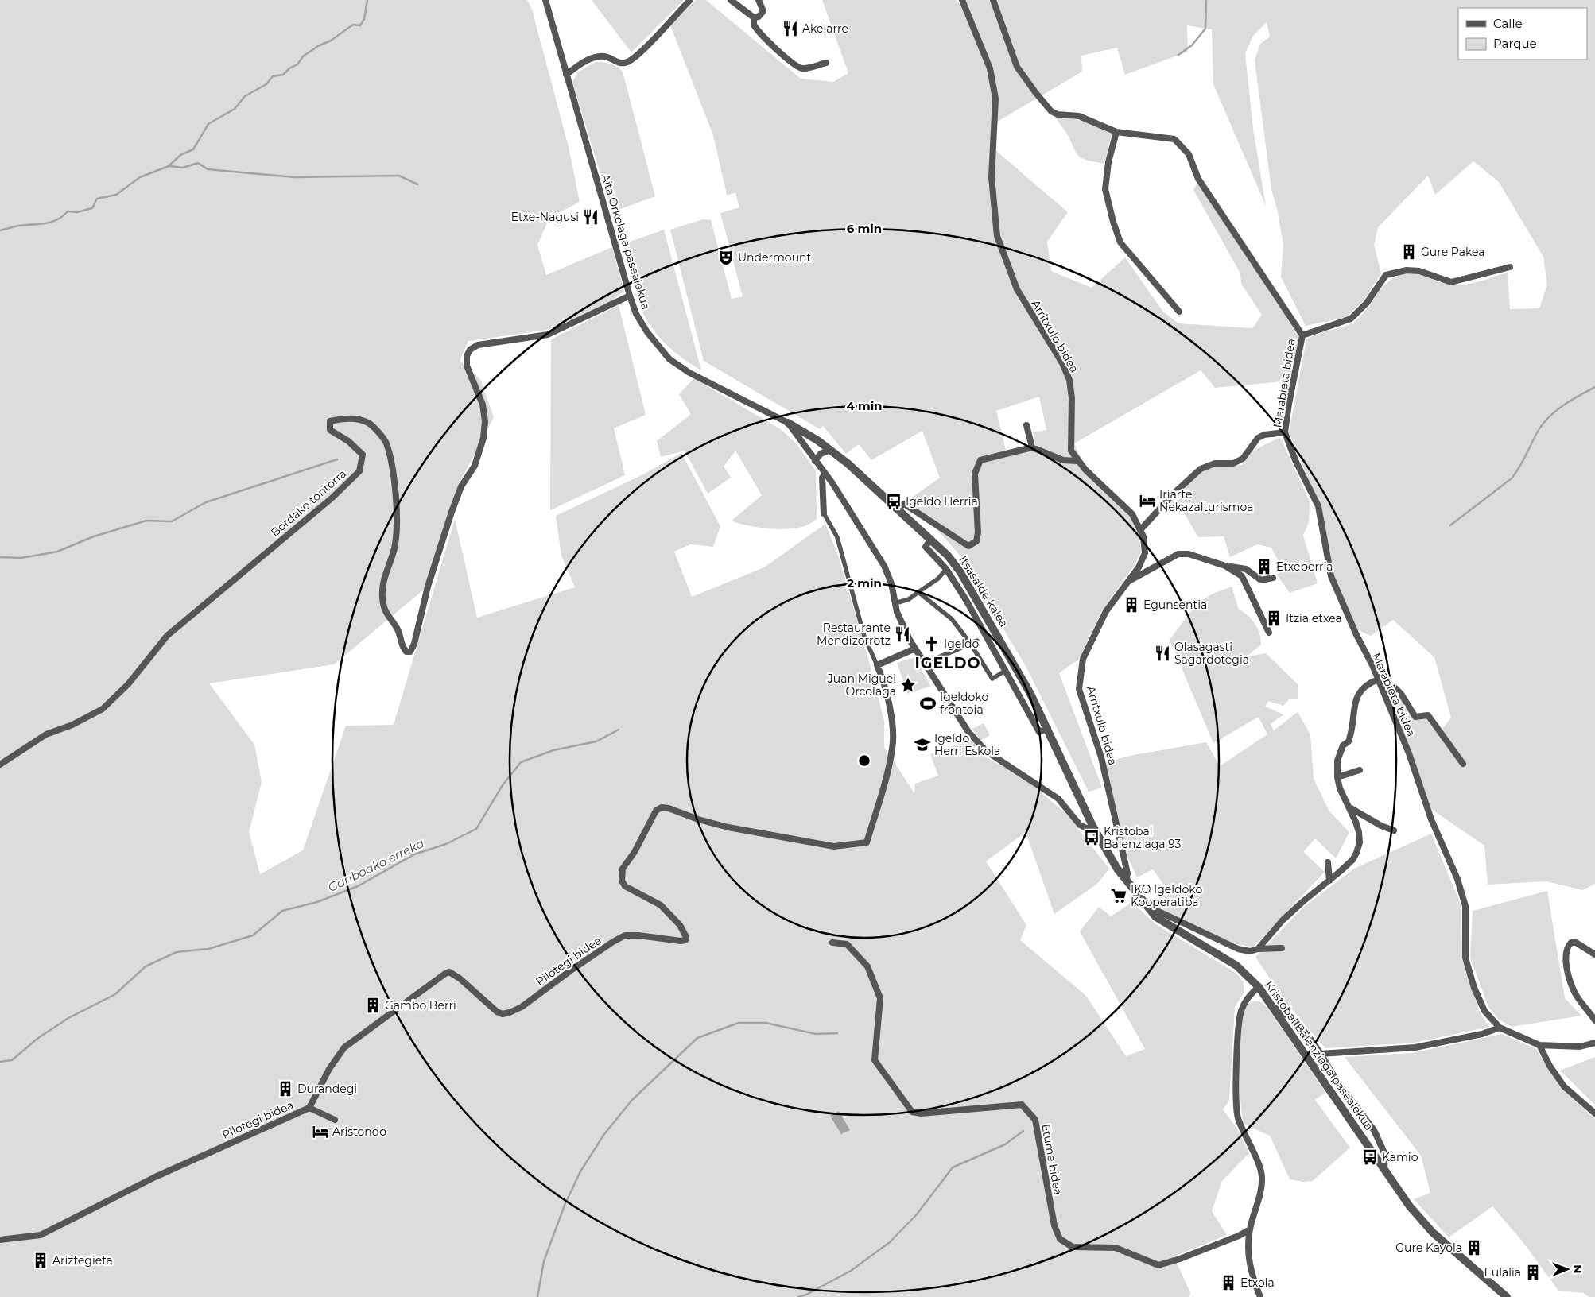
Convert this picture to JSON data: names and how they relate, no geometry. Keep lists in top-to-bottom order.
{
  "streets": {
    "street": [
      "Aita Orkolaga pasealekua",
      "Arritxulo bidea",
      "Marabieta bidea",
      "Bordako tontorra",
      "Itsasalde kalea",
      "Pilotegi bidea",
      "Kristobal Balenziaga pasealekua",
      "Etume bidea"
    ]
  },
  "crossings": [
    ["Aita Orkolaga pasealekua", "Bordako tontorra"],
    ["Aita Orkolaga pasealekua", "Itsasalde kalea"],
    ["Arritxulo bidea", "Kristobal Balenziaga pasealekua"],
    ["Itsasalde kalea", "Kristobal Balenziaga pasealekua"]
  ],
  "districts": ["IGELDO"],
  "water": ["Ganboako erreka"],
  "places": {
    "restaurant": [
      "Akelarre",
      "Etxe-Nagusi",
      "Restaurante Mendizorrotz",
      "Olasagasti Sagardotegia"
    ],
    "building": [
      "Gure Pakea",
      "Etxeberria",
      "Egunsentia",
      "Itzia etxea",
      "Gambo Berri",
      "Durandegi",
      "Gure Kayola",
      "Ariztegieta",
      "Eulalia",
      "Etxola"
    ],
    "theatre": ["Undermount"],
    "hotel": ["Iriarte Nekazalturismoa", "Aristondo"],
    "bus stop": ["Igeldo Herria", "Kristobal Balenziaga 93", "Kamio"],
    "church": ["Igeldo"],
    "place": ["Juan Miguel Orcolaga"],
    "sports": ["Igeldoko frontoia"],
    "school or university": ["Igeldo Herri Eskola"],
    "supermarket": ["IKO Igeldoko Kooperatiba"]
  },
  "legend": ["Calle", "Parque"],
  "north": "right",
  "rings": ["6 min", "4 min", "2 min"]
}
